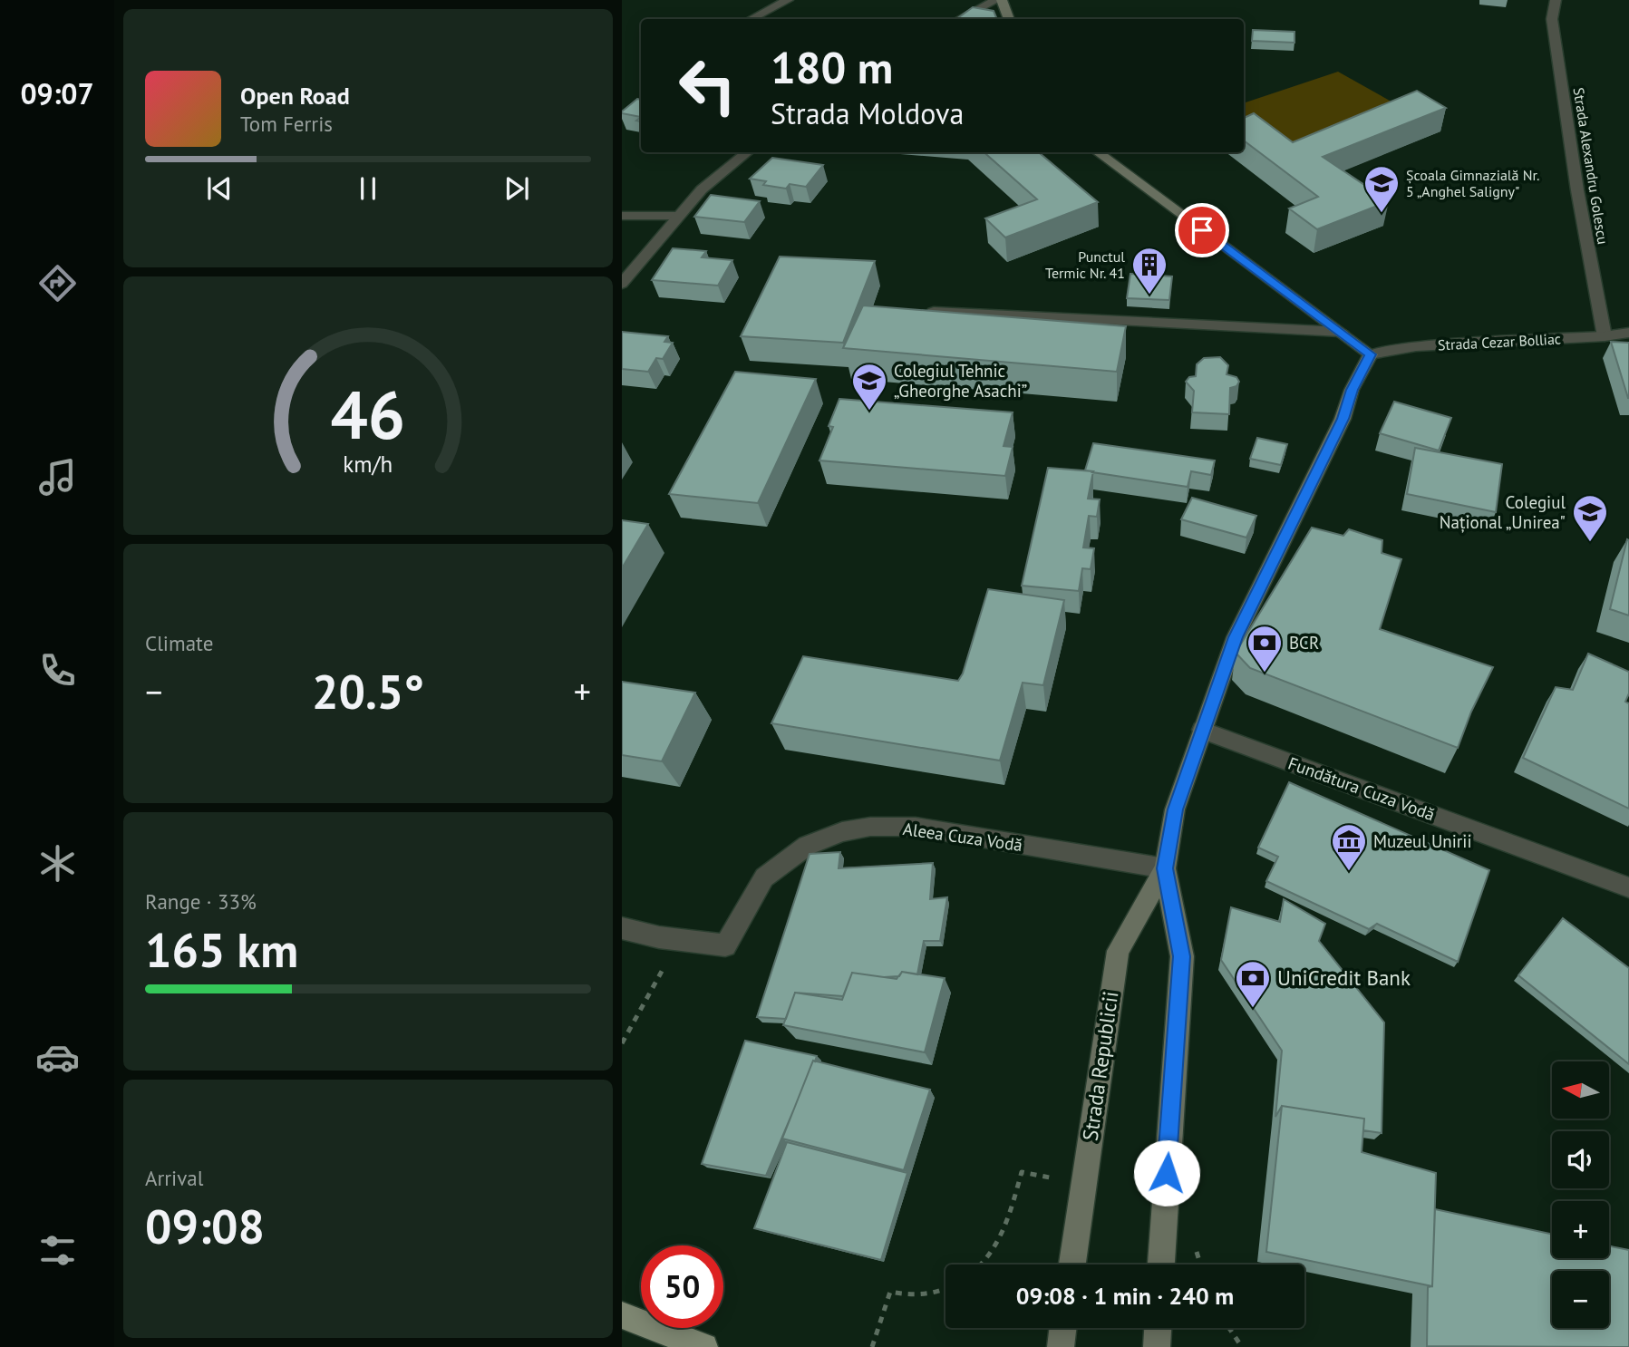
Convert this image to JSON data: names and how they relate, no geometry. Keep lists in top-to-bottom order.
{
  "streets": {
    "main road": ["Strada Republicii"],
    "street": [
      "Strada Alexandru Golescu",
      "Strada Cezar Bolliac",
      "Fundătura Cuza Vodă",
      "Aleea Cuza Vodă"
    ]
  },
  "crossings": [
    ["Strada Alexandru Golescu", "Strada Cezar Bolliac"],
    ["Strada Cezar Bolliac", "Strada Republicii"],
    ["Fundătura Cuza Vodă", "Strada Republicii"],
    ["Aleea Cuza Vodă", "Strada Republicii"]
  ],
  "places": {
    "school or university": ["Școala Gimnazială Nr. 5 „Anghel Saligny\"", "Colegiul Tehnic „Gheorghe Asachi”", "Colegiul Național „Unirea\""],
    "building": ["Punctul Termic Nr. 41"],
    "bank": ["BCR", "UniCredit Bank"],
    "museum": ["Muzeul Unirii"]
  },
  "north": "left",
  "page": {
    "tabs": "09:07",
    "turn": ["180 m", "Strada Moldova"],
    "song": ["Open Road", "Tom Ferris"],
    "tile": [
      "Climate",
      ["Range · 33%", "165 km"],
      ["Arrival", "09:08"]
    ],
    "heat": ["−", "20.5°", "+"],
    "map_buttons": ["+", "−"],
    "limit": "50",
    "trip": "09:08 · 1 min · 240 m",
    "gauge": ["46", "km/h"]
  }
}
